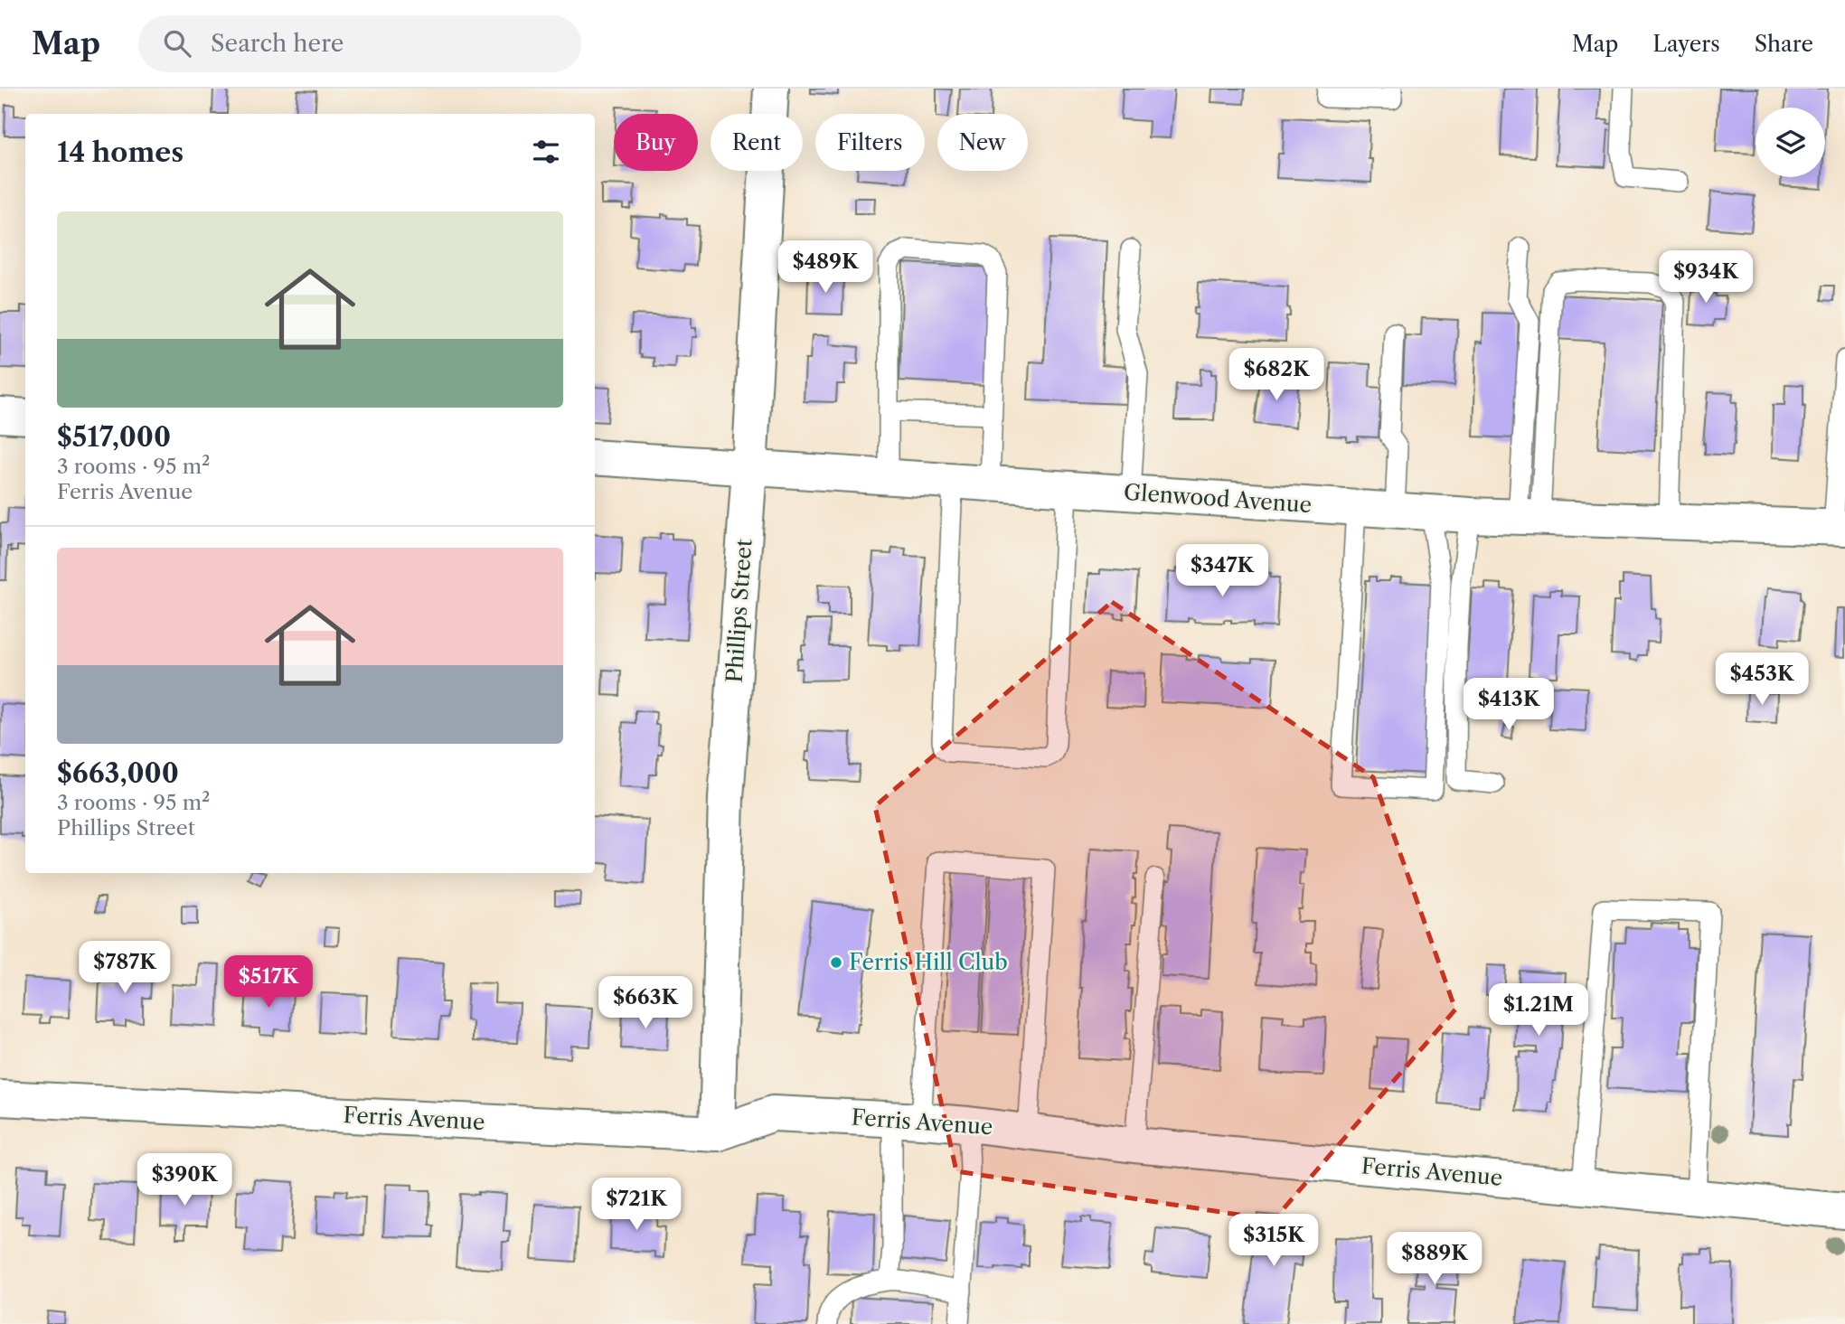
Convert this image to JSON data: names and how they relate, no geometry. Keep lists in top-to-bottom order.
{
  "streets": {
    "street": ["Glenwood Avenue", "Phillips Street", "Ferris Avenue"]
  },
  "crossings": [
    ["Glenwood Avenue", "Phillips Street"],
    ["Phillips Street", "Ferris Avenue"]
  ],
  "places": ["Ferris Hill Club"],
  "page": {
    "header": "Map",
    "search": "Search here",
    "nav": ["Map", "Layers", "Share"],
    "chip": [
      "Buy",
      "Rent",
      "Filters",
      "New"
    ],
    "heading": "14 homes",
    "list": [
      {
        "name": "$517,000",
        "note": "3 rooms · 95 m² · Ferris Avenue"
      },
      {
        "name": "$663,000",
        "note": "3 rooms · 95 m² · Phillips Street"
      }
    ],
    "price": [
      "$489K",
      "$934K",
      "$682K",
      "$347K",
      "$453K",
      "$413K",
      "$787K",
      "$517K",
      "$663K",
      "$1.21M",
      "$390K",
      "$721K",
      "$315K",
      "$889K"
    ]
  }
}
